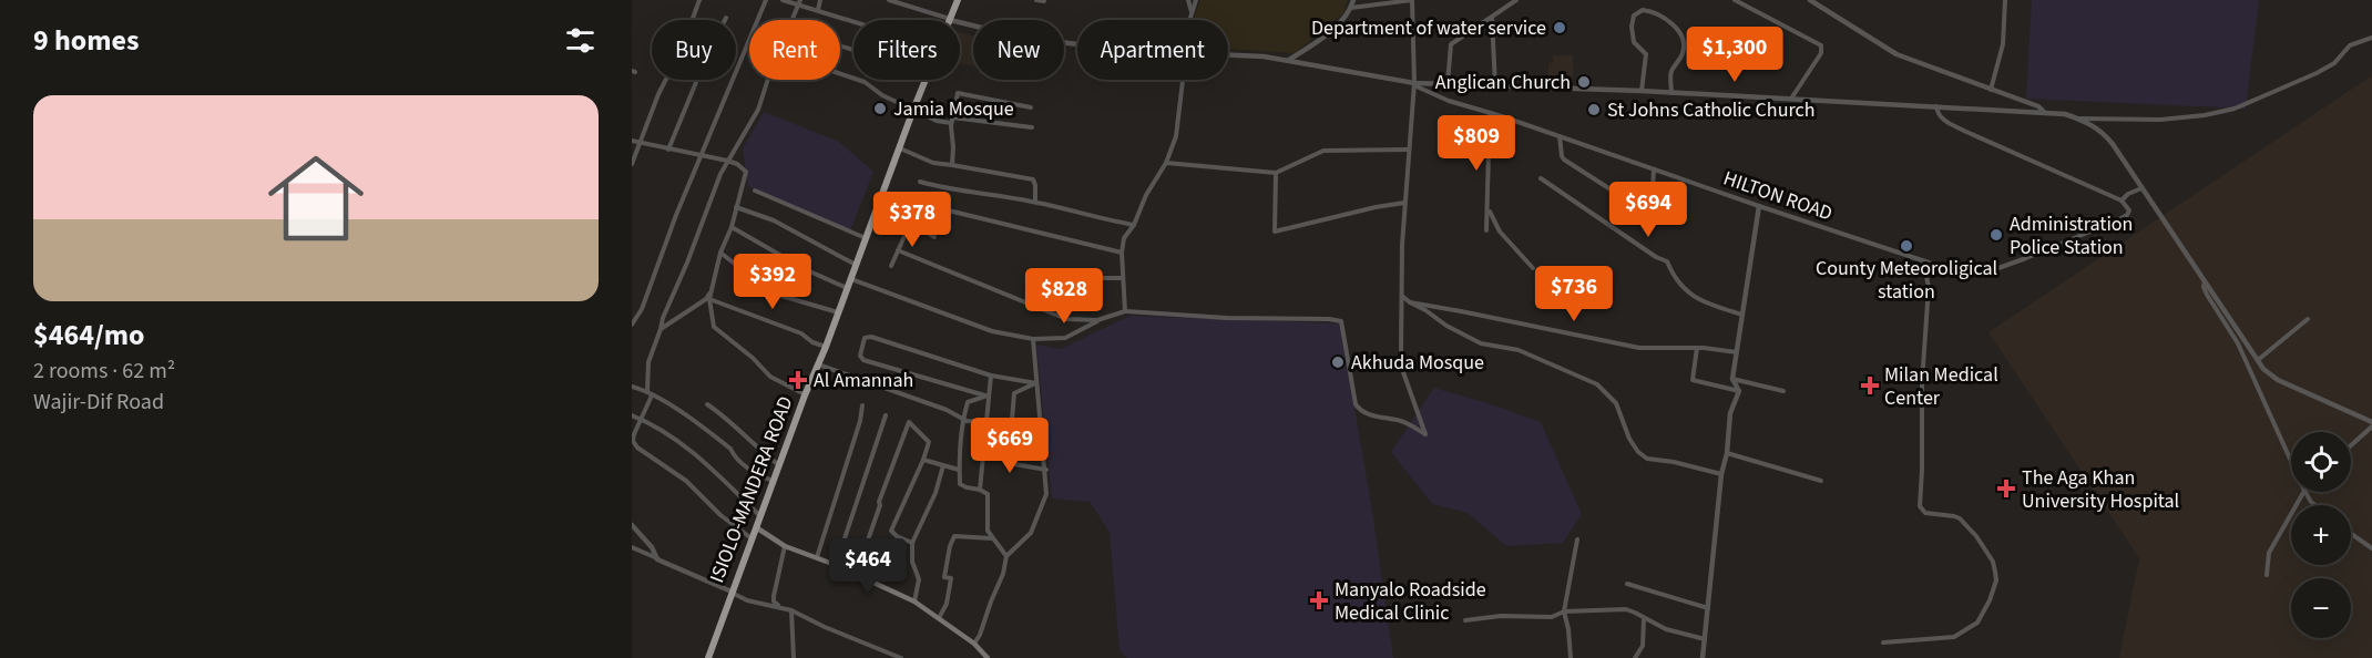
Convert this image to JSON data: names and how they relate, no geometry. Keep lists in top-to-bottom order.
{
  "streets": {
    "highway": ["ISIOLO-MANDERA ROAD"],
    "street": ["HILTON ROAD"]
  },
  "places": {
    "other": [
      "Department of water service",
      "Anglican Church",
      "Jamia Mosque",
      "St Johns Catholic Church",
      "Administration Police Station",
      "County Meteoroligical station",
      "Akhuda Mosque"
    ],
    "health": [
      "Al Amannah",
      "Milan Medical Center",
      "The Aga Khan University Hospital",
      "Manyalo Roadside Medical Clinic"
    ]
  },
  "page": {
    "heading": "9 homes",
    "chip": [
      "Buy",
      "Rent",
      "Filters",
      "New",
      "Apartment"
    ],
    "price": [
      "$1,300",
      "$809",
      "$694",
      "$378",
      "$392",
      "$736",
      "$828",
      "$669",
      "$464"
    ],
    "list": [
      {
        "name": "$464/mo",
        "note": "2 rooms · 62 m² · Wajir-Dif Road"
      }
    ],
    "map_buttons": ["+", "−"]
  }
}
